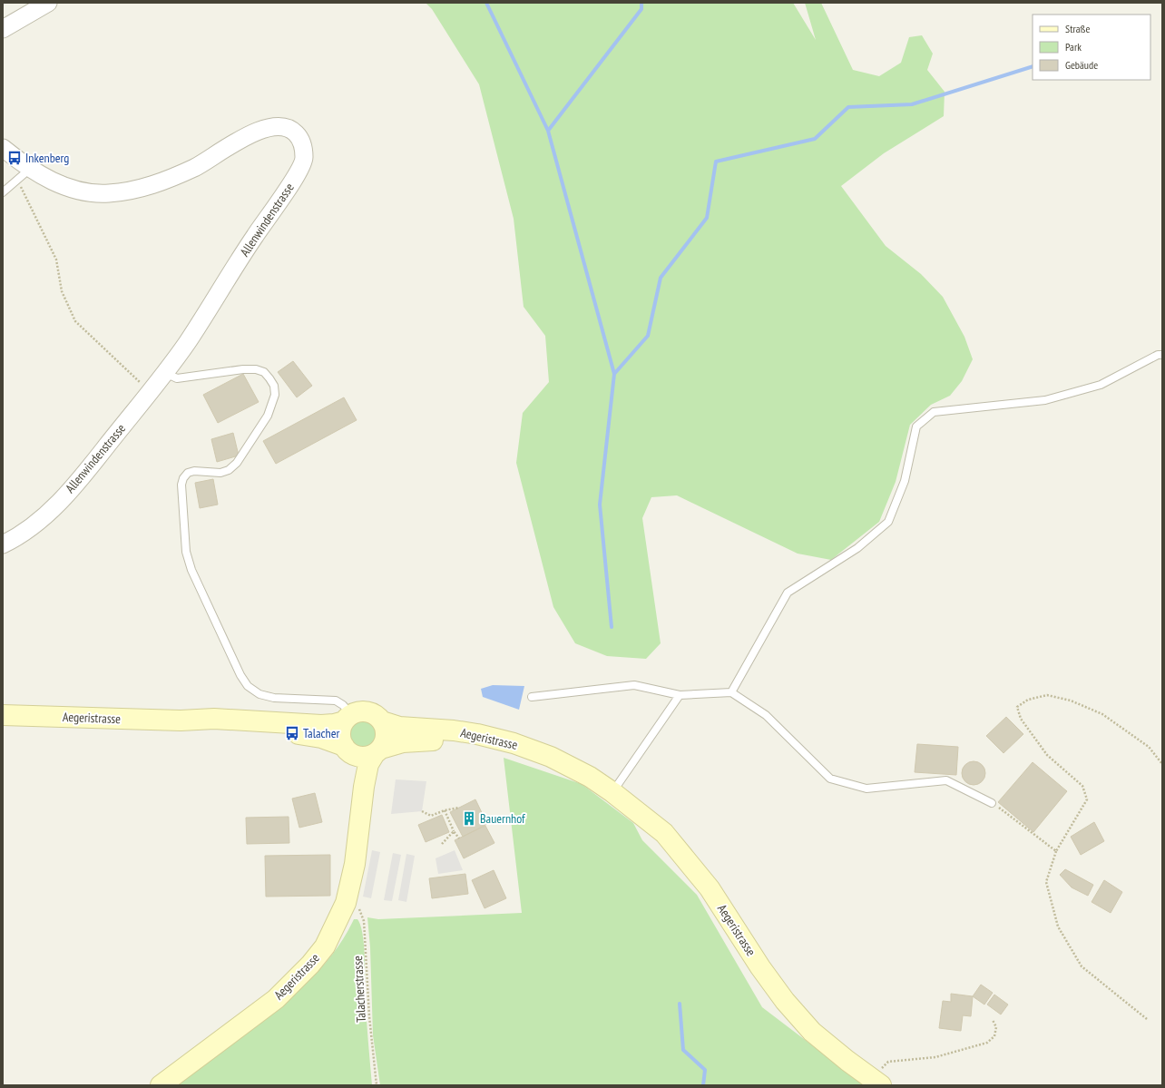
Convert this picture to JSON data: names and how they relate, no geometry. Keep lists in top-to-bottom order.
{
  "streets": {
    "main road": ["Aegeristrasse"],
    "street": ["Allenwindenstrasse"],
    "path": ["Talacherstrasse"]
  },
  "crossings": [
    ["Aegeristrasse", "Talacherstrasse"]
  ],
  "places": {
    "bus stop": ["Inkenberg", "Talacher"],
    "building": ["Bauernhof"]
  },
  "legend": ["Straße", "Park", "Gebäude"]
}
